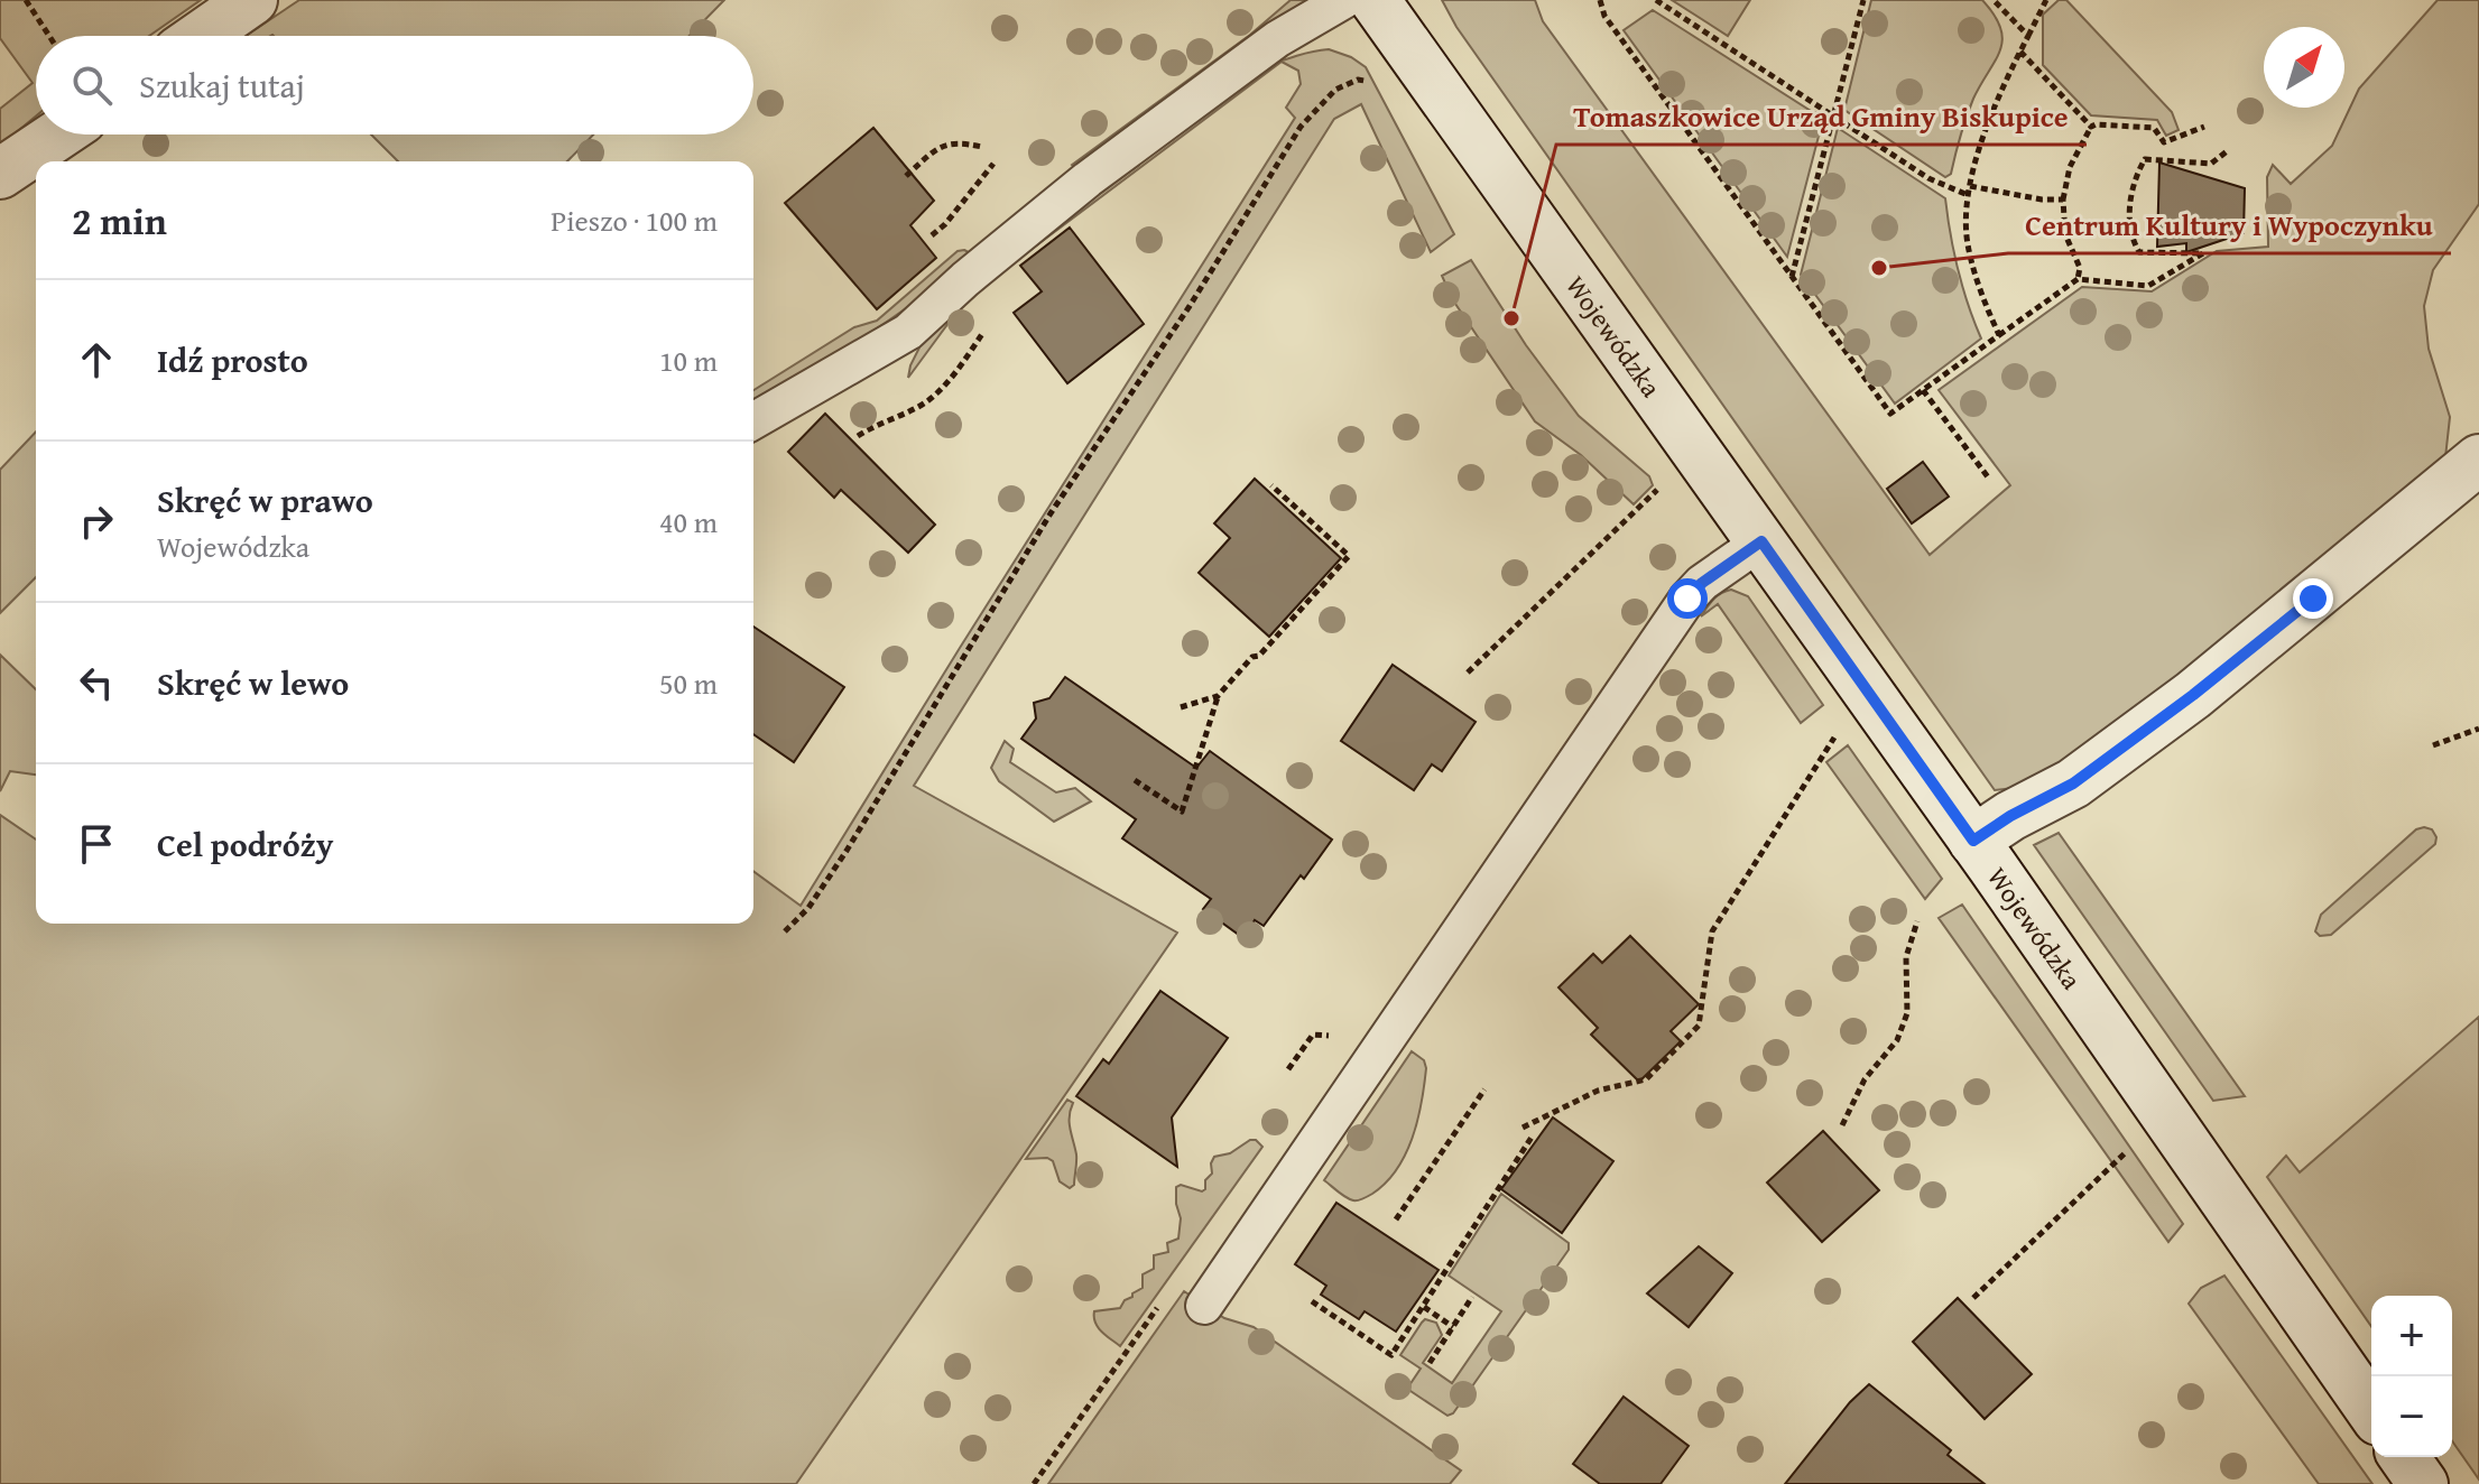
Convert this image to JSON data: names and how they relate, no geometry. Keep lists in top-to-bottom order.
{
  "streets": {
    "main road": ["Wojewódzka"]
  },
  "places": ["Centrum Kultury i Wypoczynku", "Tomaszkowice Urząd Gminy Biskupice"],
  "north": "top right",
  "page": {
    "search": "Szukaj tutaj",
    "heading": ["2 min", "Pieszo · 100 m"],
    "list": [
      ["Idź prosto", "10 m"],
      ["Skręć w prawo", "Wojewódzka", "40 m"],
      ["Skręć w lewo", "50 m"],
      "Cel podróży"
    ],
    "map_buttons": ["+", "−"]
  }
}
